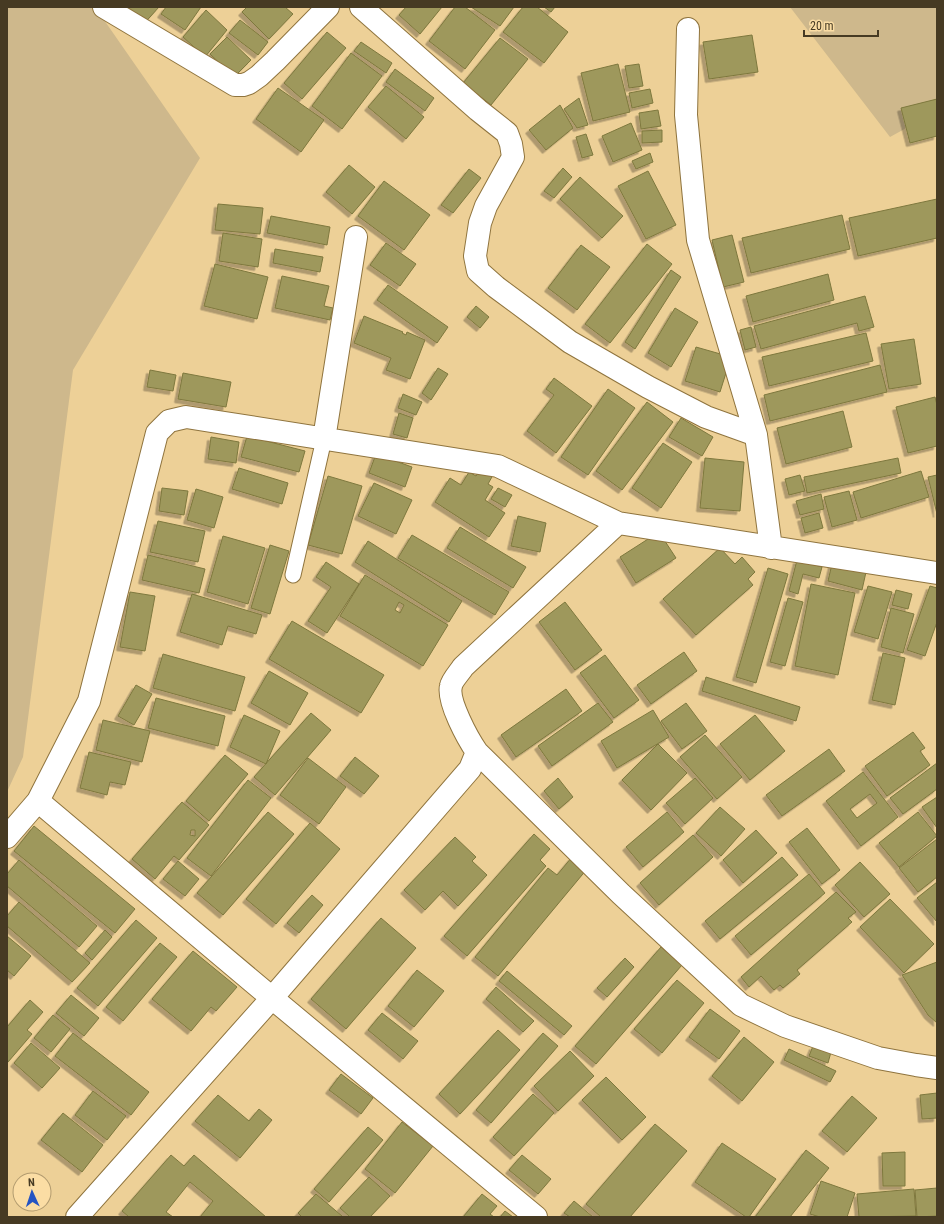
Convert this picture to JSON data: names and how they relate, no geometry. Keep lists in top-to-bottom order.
{
  "scale_bar": "20 m",
  "north": "top"
}
